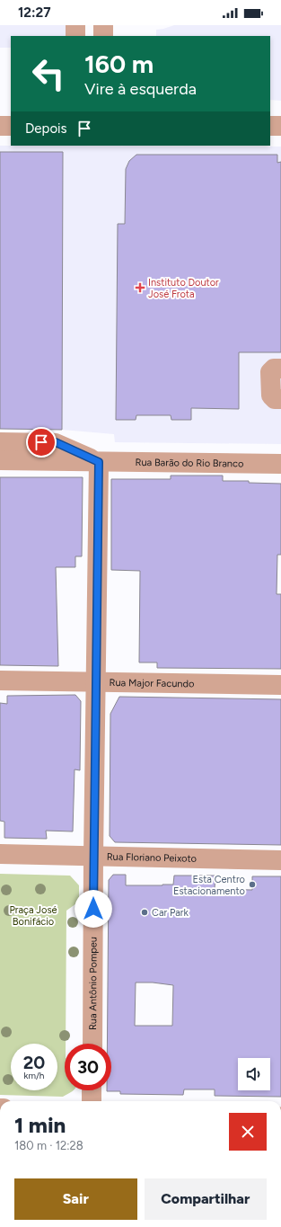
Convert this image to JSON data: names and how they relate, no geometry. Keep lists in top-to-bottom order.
{
  "streets": {
    "street": [
      "Rua Barão do Rio Branco",
      "Rua Major Facundo",
      "Rua Floriano Peixoto",
      "Rua Antônio Pompeu"
    ]
  },
  "crossings": [
    ["Rua Barão do Rio Branco", "Rua Antônio Pompeu"],
    ["Rua Major Facundo", "Rua Antônio Pompeu"],
    ["Rua Floriano Peixoto", "Rua Antônio Pompeu"]
  ],
  "parks": ["Praça José Bonifácio"],
  "places": {
    "health": ["Instituto Doutor José Frota"],
    "other": ["Esta Centro Estacionamento", "Car Park"]
  },
  "page": {
    "status": "12:27",
    "turn": ["160 m", "Vire à esquerda"],
    "then": "Depois",
    "speed": "20 km/h",
    "limit": "30",
    "heading": ["1 min", "180 m · 12:28"],
    "buttons": ["Sair", "Compartilhar"]
  }
}
